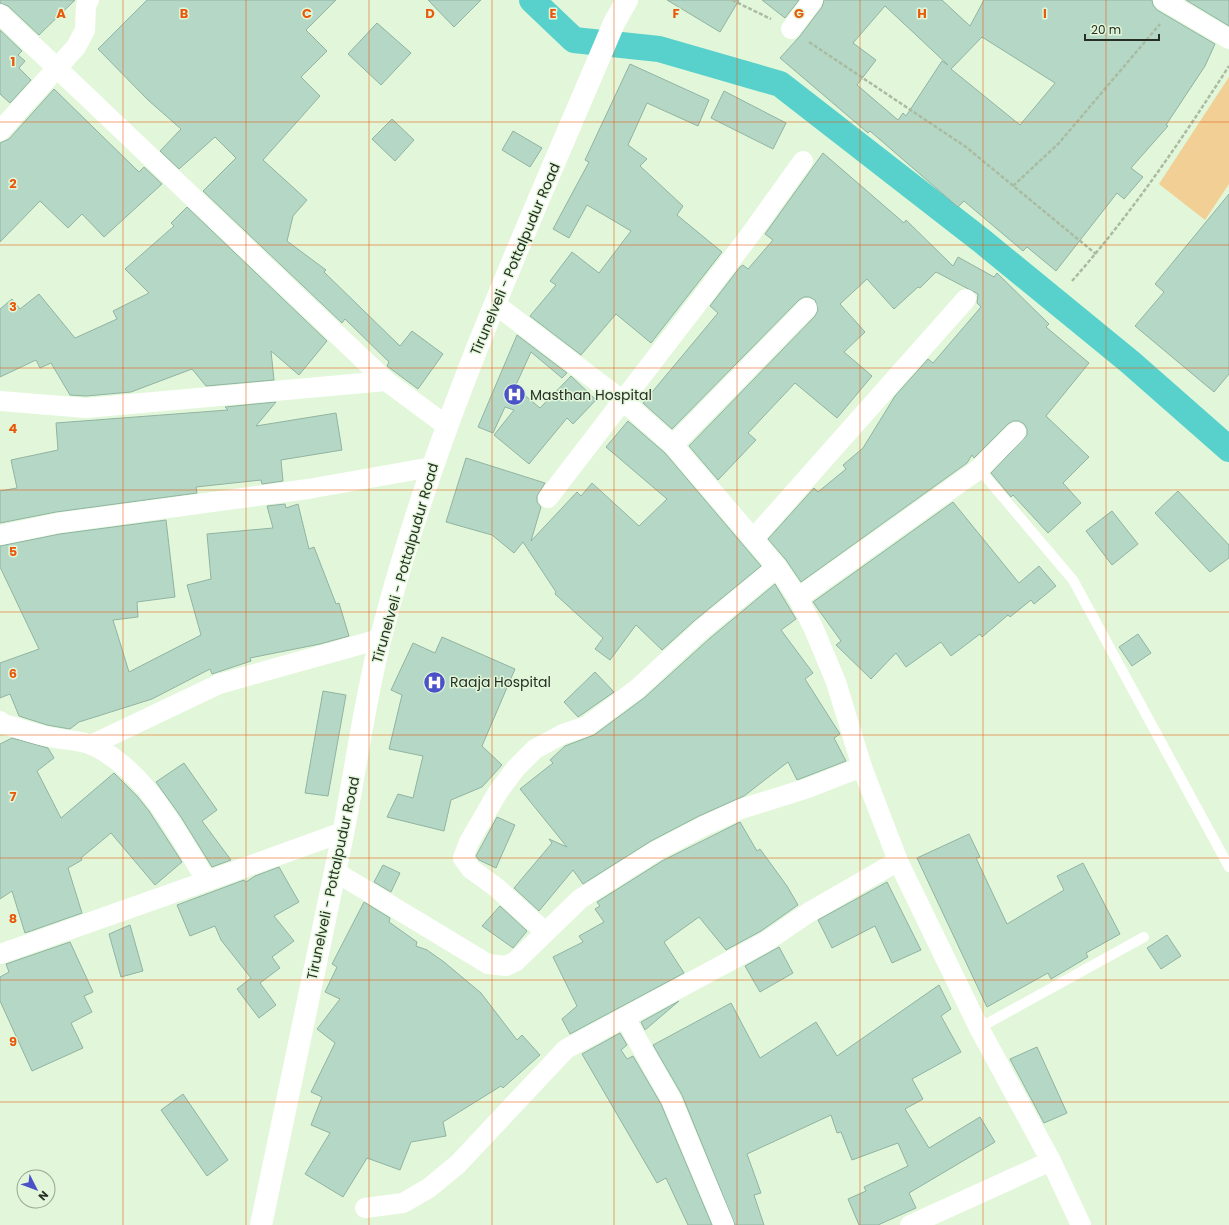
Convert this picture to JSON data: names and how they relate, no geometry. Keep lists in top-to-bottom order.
{
  "streets": {
    "main road": ["Tirunelveli - Pottalpudur Road"]
  },
  "places": {
    "hospital": ["Masthan Hospital", "Raaja Hospital"]
  },
  "scale_bar": "20 m",
  "north": "bottom right",
  "grid": {
    "columns": [
      "A",
      "B",
      "C",
      "D",
      "E",
      "F",
      "G",
      "H",
      "I"
    ],
    "rows": [
      "1",
      "2",
      "3",
      "4",
      "5",
      "6",
      "7",
      "8",
      "9"
    ]
  }
}
